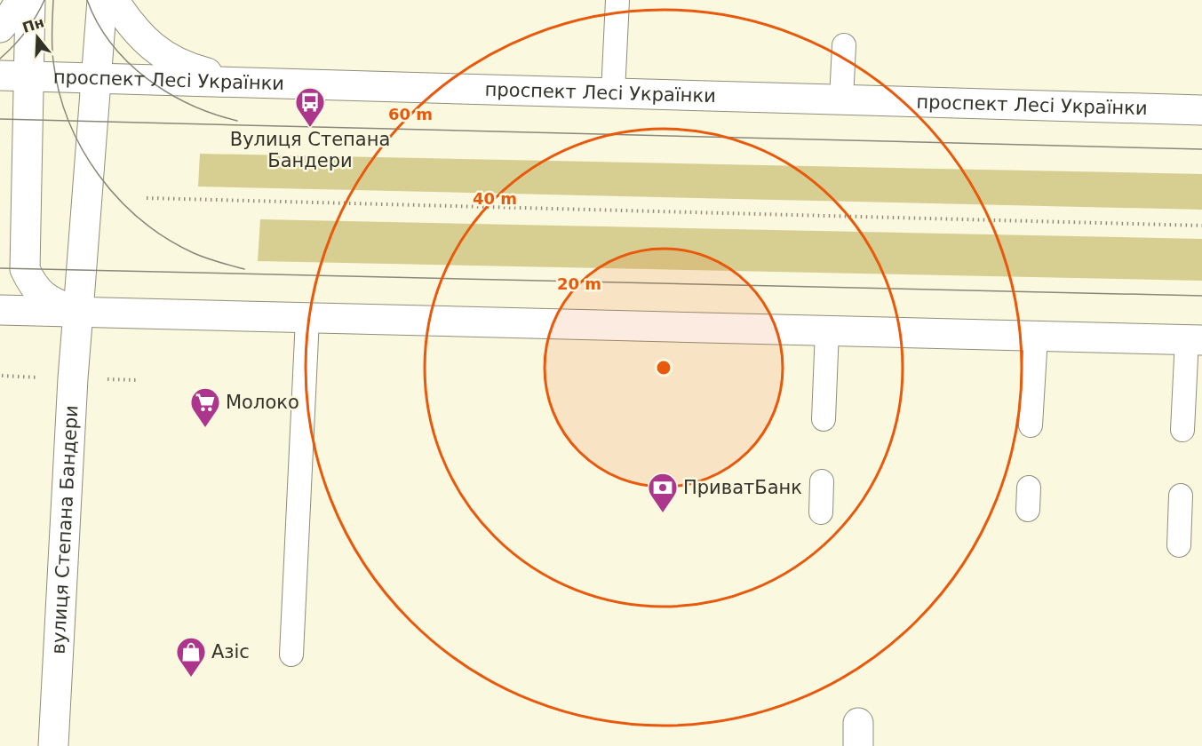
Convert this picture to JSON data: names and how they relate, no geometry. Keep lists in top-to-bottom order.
{
  "streets": {
    "main road": ["проспект Лесі Українки", "вулиця Степана Бандери"]
  },
  "crossings": [
    ["проспект Лесі Українки", "вулиця Степана Бандери"]
  ],
  "places": {
    "bus stop": ["Вулиця Степана Бандери"],
    "supermarket": ["Молоко"],
    "bank": ["ПриватБанк"],
    "shop": ["Азіс"]
  },
  "north": "top",
  "rings": ["60 m", "40 m", "20 m"]
}
